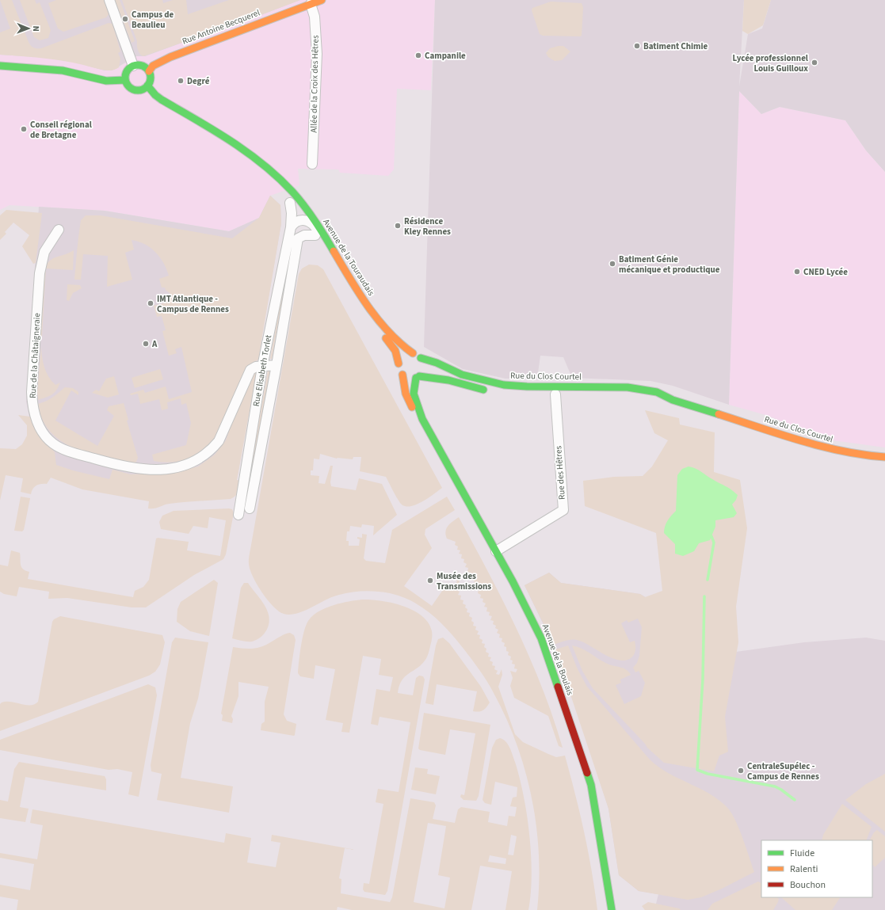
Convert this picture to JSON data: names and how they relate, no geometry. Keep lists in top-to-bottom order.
{
  "streets": {
    "main road": [
      "Rue Antoine Becquerel",
      "Avenue de la Touraudais",
      "Rue du Clos Courtel",
      "Avenue de la Boulais"
    ],
    "street": [
      "Allée de la Croix des Hêtres",
      "Rue de la Châtaigneraie",
      "Rue Elisabeth Torlet",
      "Rue des Hêtres"
    ]
  },
  "crossings": [
    ["Rue Antoine Becquerel", "Allée de la Croix des Hêtres"],
    ["Rue Antoine Becquerel", "Avenue de la Touraudais"],
    ["Avenue de la Touraudais", "Rue Elisabeth Torlet"],
    ["Avenue de la Touraudais", "Rue du Clos Courtel"],
    ["Avenue de la Touraudais", "Avenue de la Boulais"],
    ["Rue de la Châtaigneraie", "Rue Elisabeth Torlet"],
    ["Rue du Clos Courtel", "Rue des Hêtres"],
    ["Rue du Clos Courtel", "Avenue de la Boulais"],
    ["Rue des Hêtres", "Avenue de la Boulais"]
  ],
  "places": [
    "Campus de Beaulieu",
    "Batiment Chimie",
    "Campanile",
    "Lycée professionnel Louis Guilloux",
    "Degré",
    "Conseil régional de Bretagne",
    "Résidence Kley Rennes",
    "Batiment Génie mécanique et productique",
    "CNED Lycée",
    "IMT Atlantique - Campus de Rennes",
    "A",
    "Musée des Transmissions",
    "CentraleSupélec - Campus de Rennes"
  ],
  "legend": ["Fluide", "Ralenti", "Bouchon"],
  "north": "right"
}
